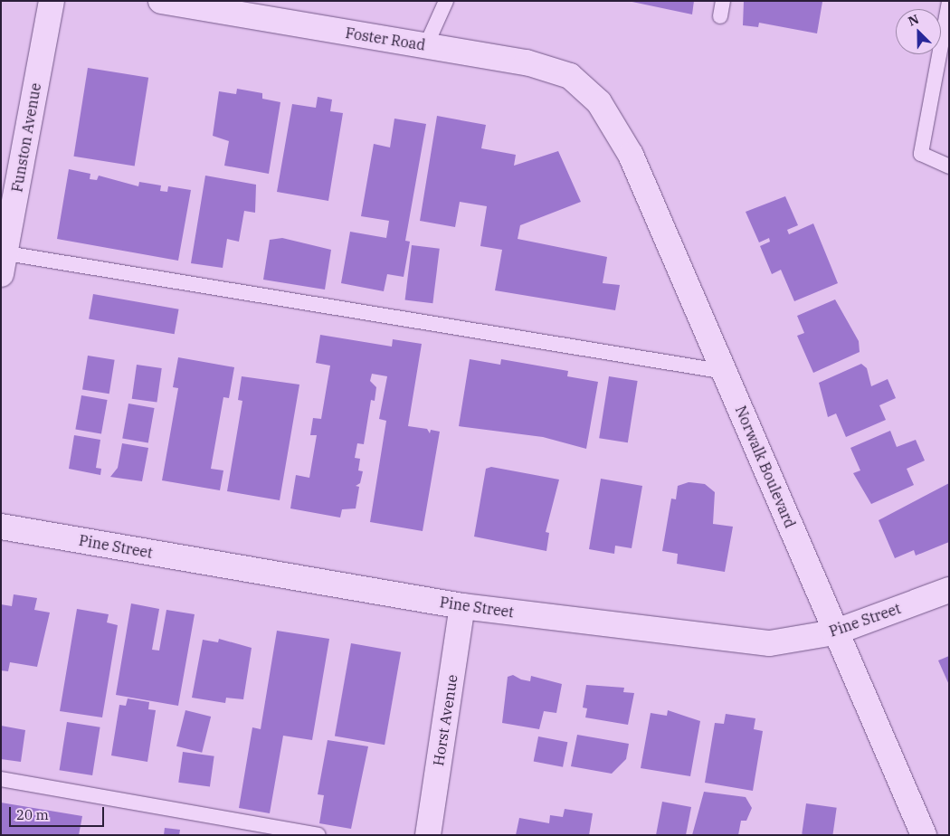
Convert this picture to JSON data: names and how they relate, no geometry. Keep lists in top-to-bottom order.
{
  "streets": {
    "street": [
      "Foster Road",
      "Funston Avenue",
      "Norwalk Boulevard",
      "Pine Street",
      "Horst Avenue"
    ]
  },
  "crossings": [
    ["Foster Road", "Norwalk Boulevard"],
    ["Norwalk Boulevard", "Pine Street"],
    ["Pine Street", "Horst Avenue"]
  ],
  "scale_bar": "20 m",
  "north": "top left"
}
